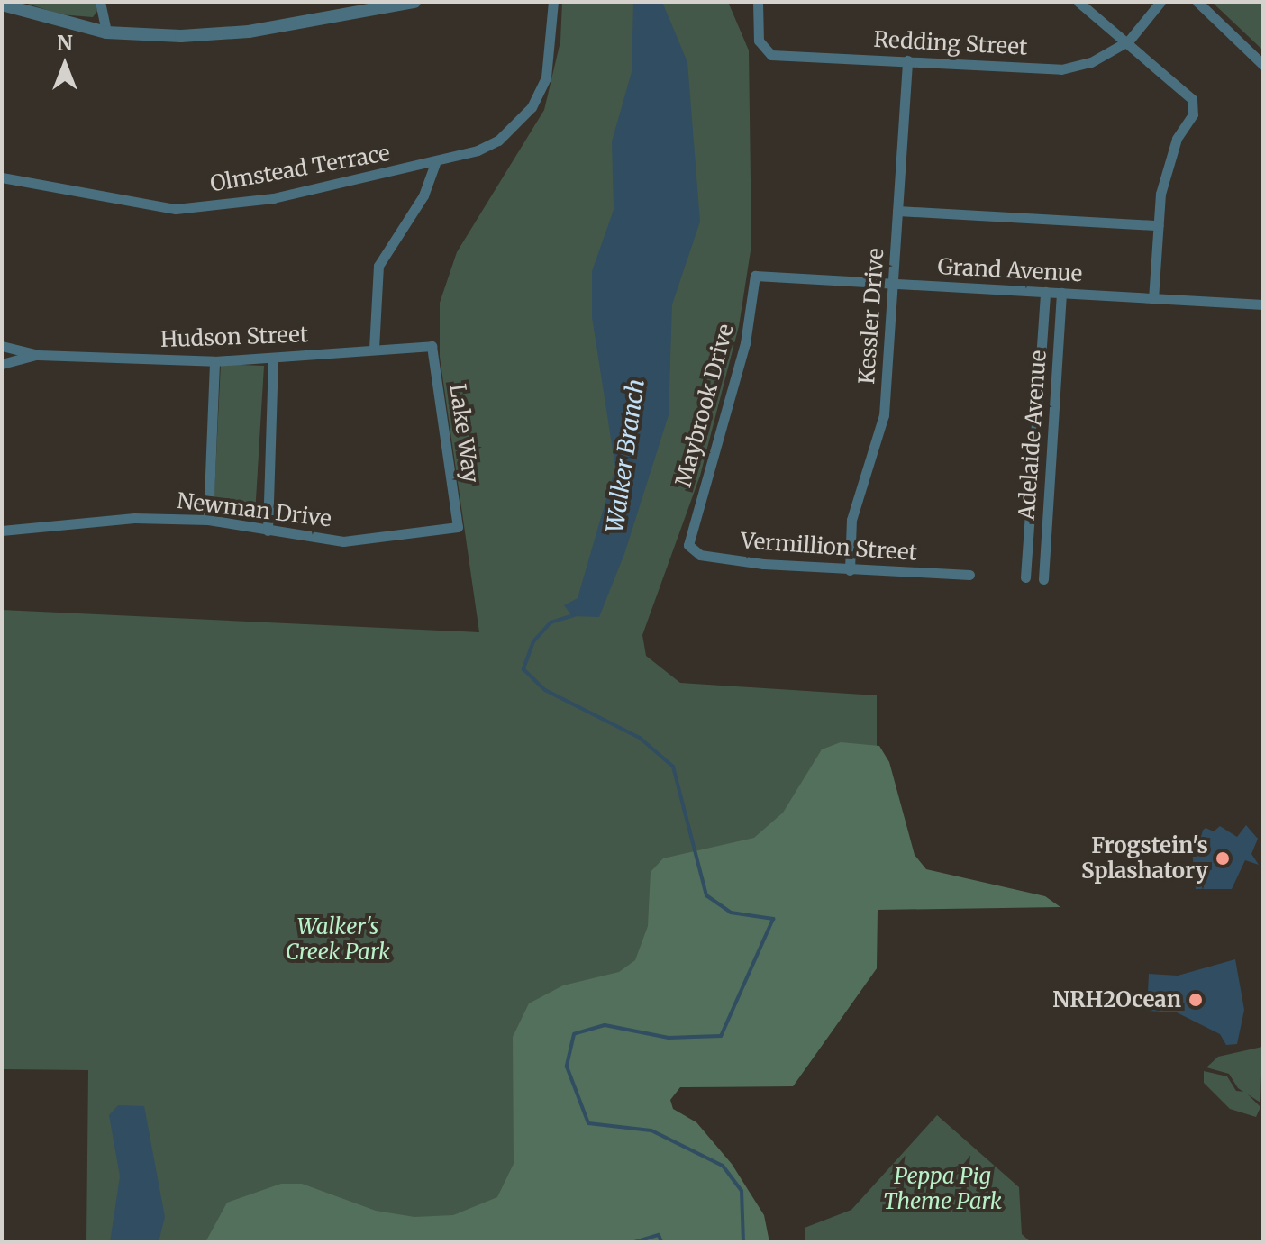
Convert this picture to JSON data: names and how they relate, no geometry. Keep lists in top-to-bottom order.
{
  "streets": {
    "street": [
      "Redding Street",
      "Olmstead Terrace",
      "Grand Avenue",
      "Kessler Drive",
      "Hudson Street",
      "Maybrook Drive",
      "Lake Way",
      "Adelaide Avenue",
      "Newman Drive",
      "Vermillion Street"
    ]
  },
  "crossings": [
    ["Redding Street", "Kessler Drive"],
    ["Grand Avenue", "Kessler Drive"],
    ["Grand Avenue", "Maybrook Drive"],
    ["Grand Avenue", "Adelaide Avenue"],
    ["Kessler Drive", "Vermillion Street"],
    ["Hudson Street", "Lake Way"],
    ["Maybrook Drive", "Vermillion Street"],
    ["Lake Way", "Newman Drive"]
  ],
  "water": ["Walker Branch"],
  "parks": ["Walker's Creek Park", "Peppa Pig Theme Park"],
  "places": ["Frogstein's Splashatory", "NRH2Ocean"],
  "north": "top"
}
